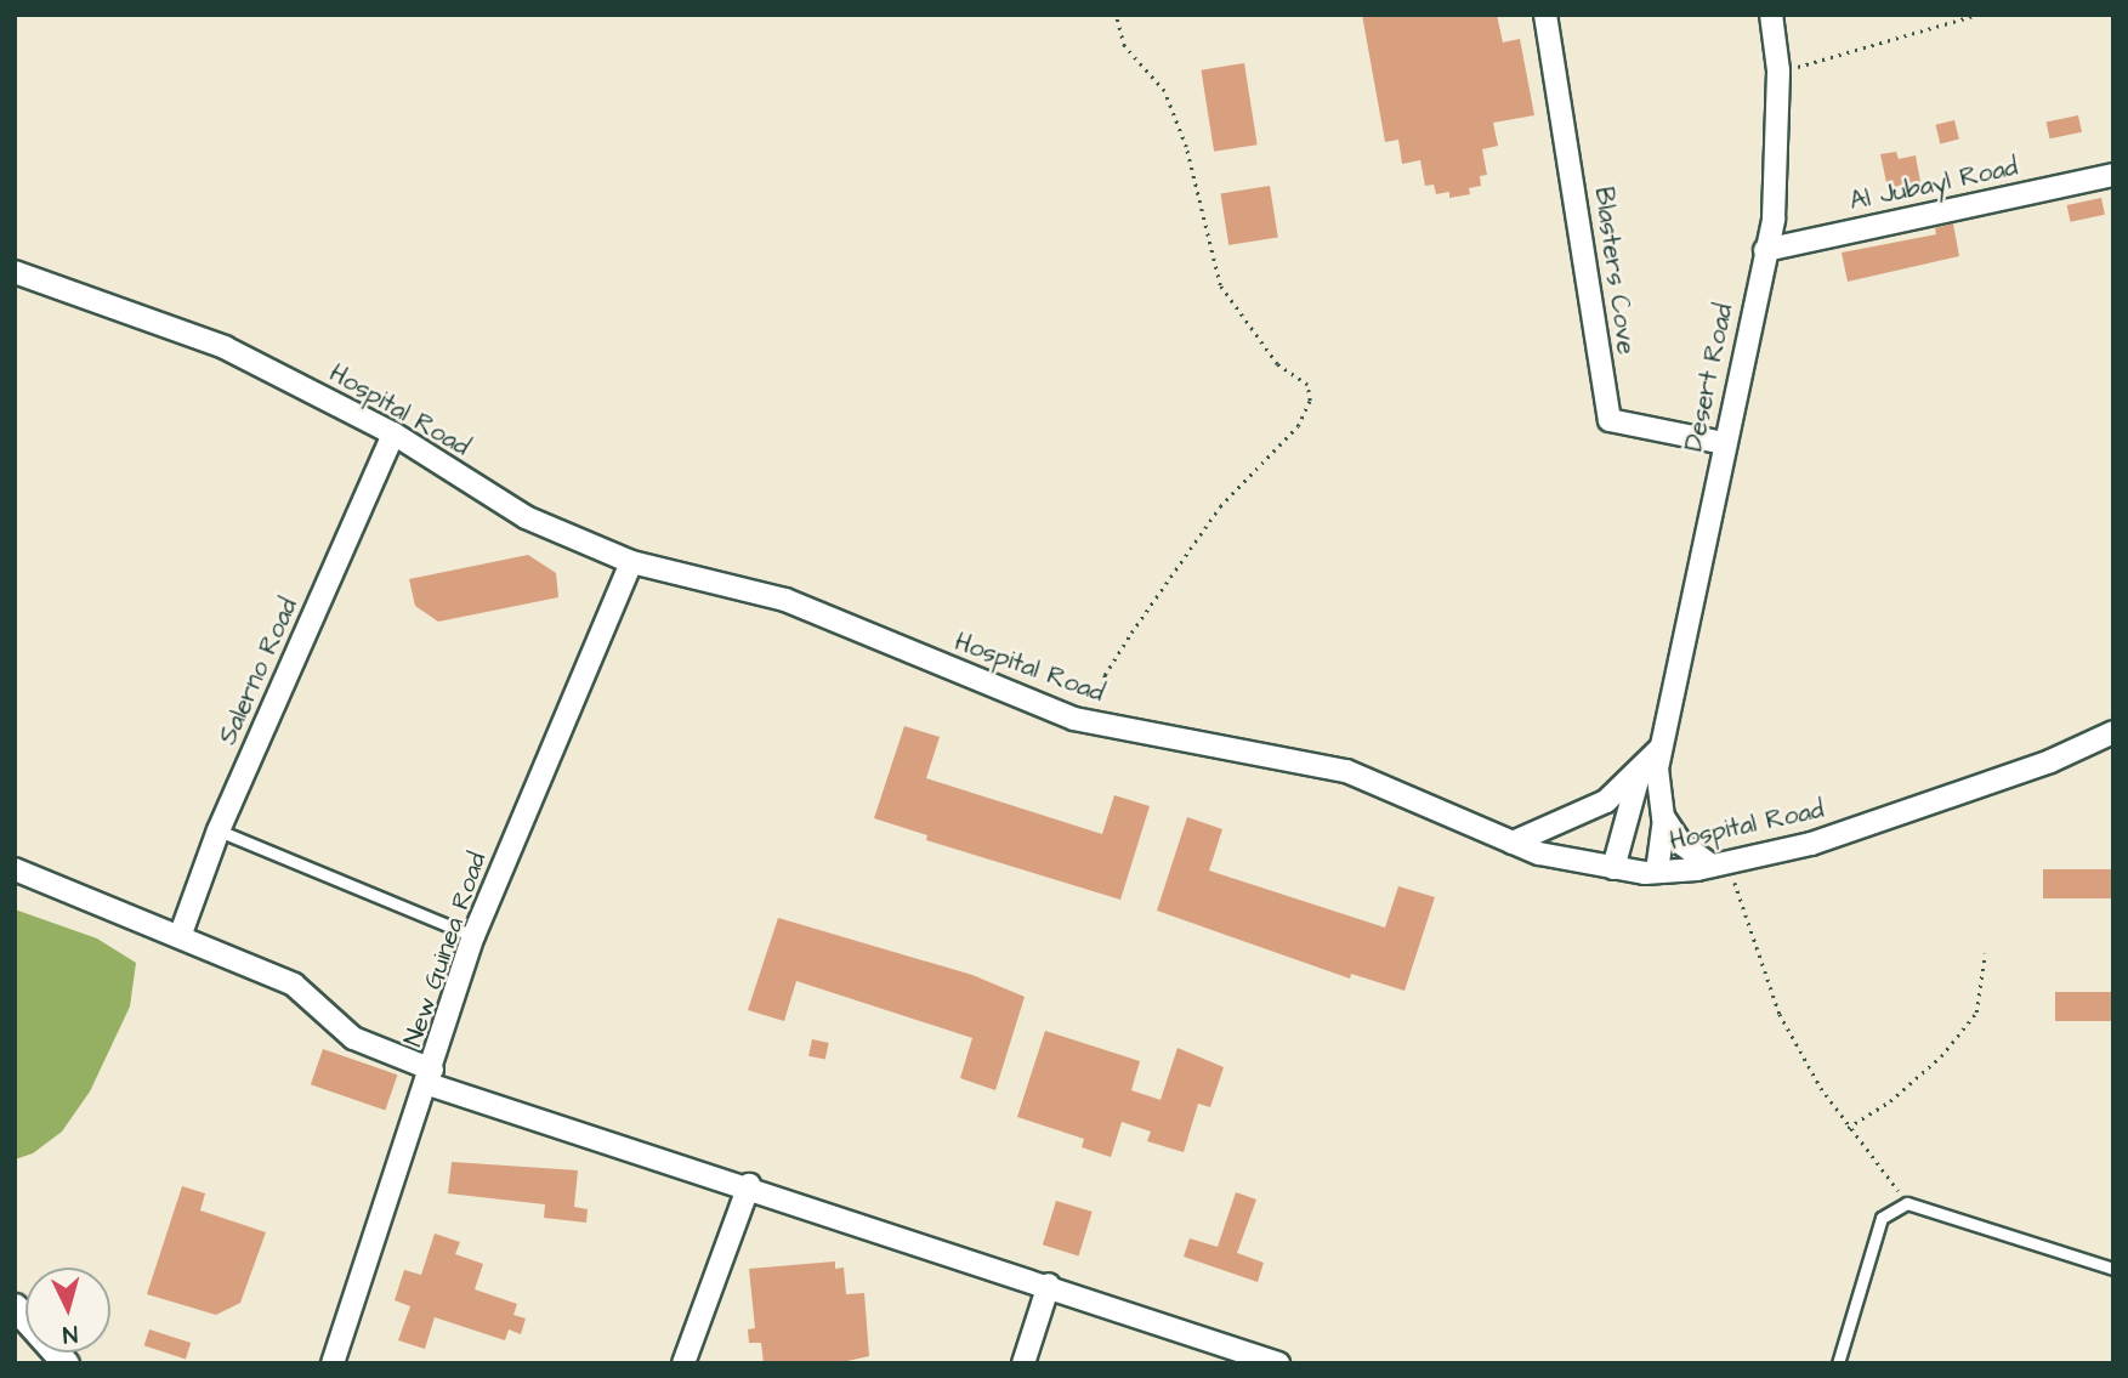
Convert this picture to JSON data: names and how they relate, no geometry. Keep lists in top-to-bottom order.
{
  "streets": {
    "street": [
      "Al Jubayl Road",
      "Blasters Cove",
      "Desert Road",
      "Hospital Road",
      "Salerno Road",
      "New Guinea Road"
    ]
  },
  "crossings": [
    ["Al Jubayl Road", "Desert Road"],
    ["Blasters Cove", "Desert Road"],
    ["Desert Road", "Hospital Road"],
    ["Hospital Road", "Salerno Road"],
    ["Hospital Road", "New Guinea Road"]
  ],
  "north": "bottom"
}
